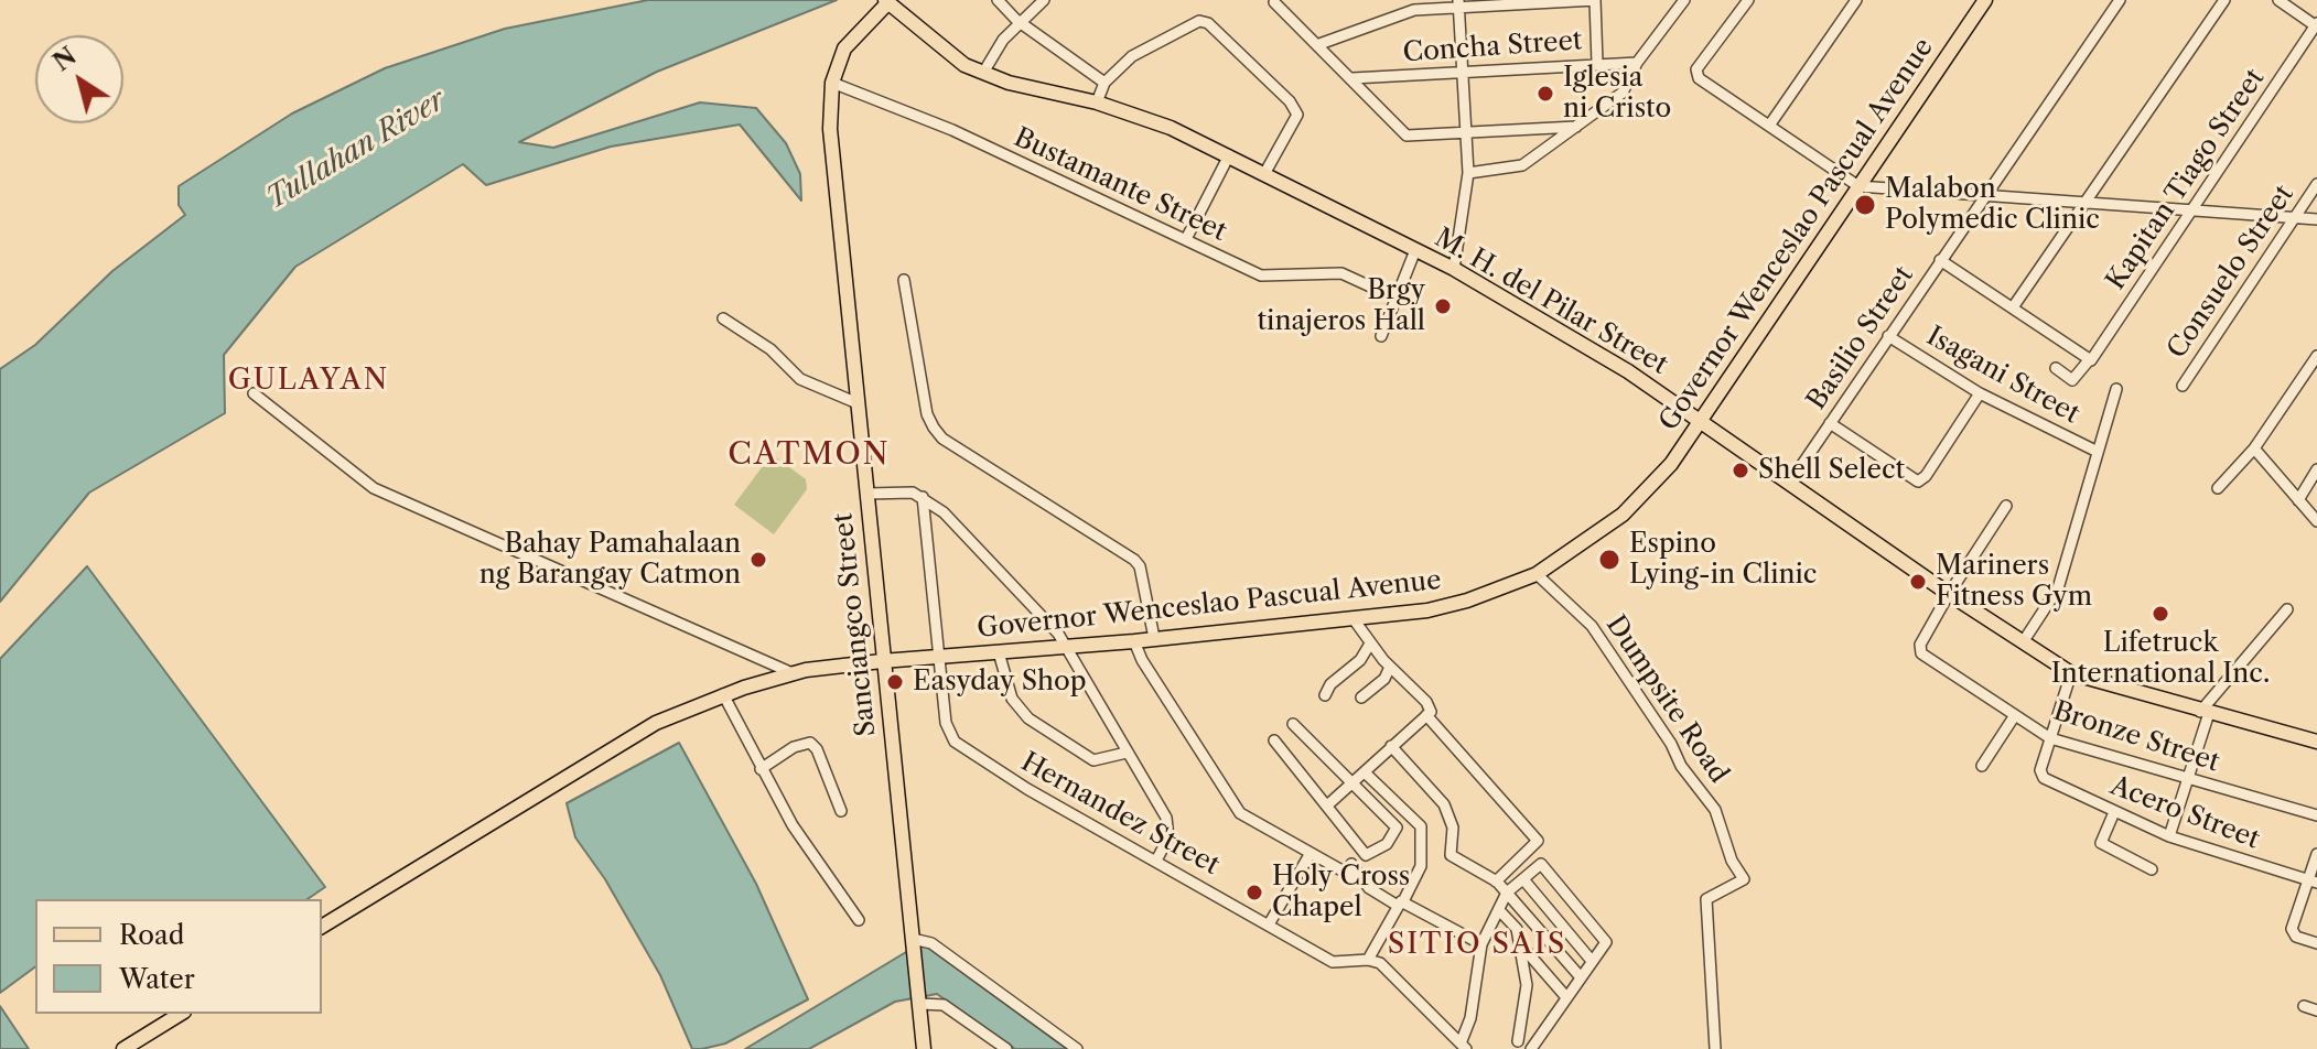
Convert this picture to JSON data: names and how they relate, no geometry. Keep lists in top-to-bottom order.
{
  "streets": {
    "main road": ["Governor Wenceslao Pascual Avenue", "M. H. del Pilar Street", "Sanciangco Street"],
    "street": [
      "Concha Street",
      "Kapitan Tiago Street",
      "Bustamante Street",
      "Consuelo Street",
      "Basilio Street",
      "Isagani Street",
      "Dumpsite Road",
      "Bronze Street",
      "Acero Street",
      "Hernandez Street"
    ]
  },
  "crossings": [
    ["Bustamante Street", "Sanciangco Street"],
    ["Governor Wenceslao Pascual Avenue", "M. H. del Pilar Street"],
    ["Governor Wenceslao Pascual Avenue", "Sanciangco Street"],
    ["Governor Wenceslao Pascual Avenue", "Dumpsite Road"],
    ["Governor Wenceslao Pascual Avenue", "Hernandez Street"],
    ["M. H. del Pilar Street", "Basilio Street"],
    ["M. H. del Pilar Street", "Sanciangco Street"],
    ["M. H. del Pilar Street", "Bronze Street"],
    ["Basilio Street", "Isagani Street"],
    ["Bronze Street", "Acero Street"]
  ],
  "districts": ["GULAYAN", "CATMON", "SITIO SAIS"],
  "water": ["Tullahan River"],
  "places": [
    "Iglesia ni Cristo",
    "Malabon Polymedic Clinic",
    "Brgy tinajeros Hall",
    "Shell Select",
    "Bahay Pamahalaan ng Barangay Catmon",
    "Espino Lying-in Clinic",
    "Mariners Fitness Gym",
    "Lifetruck International Inc.",
    "Easyday Shop",
    "Holy Cross Chapel"
  ],
  "legend": ["Road", "Water"],
  "north": "top left"
}
